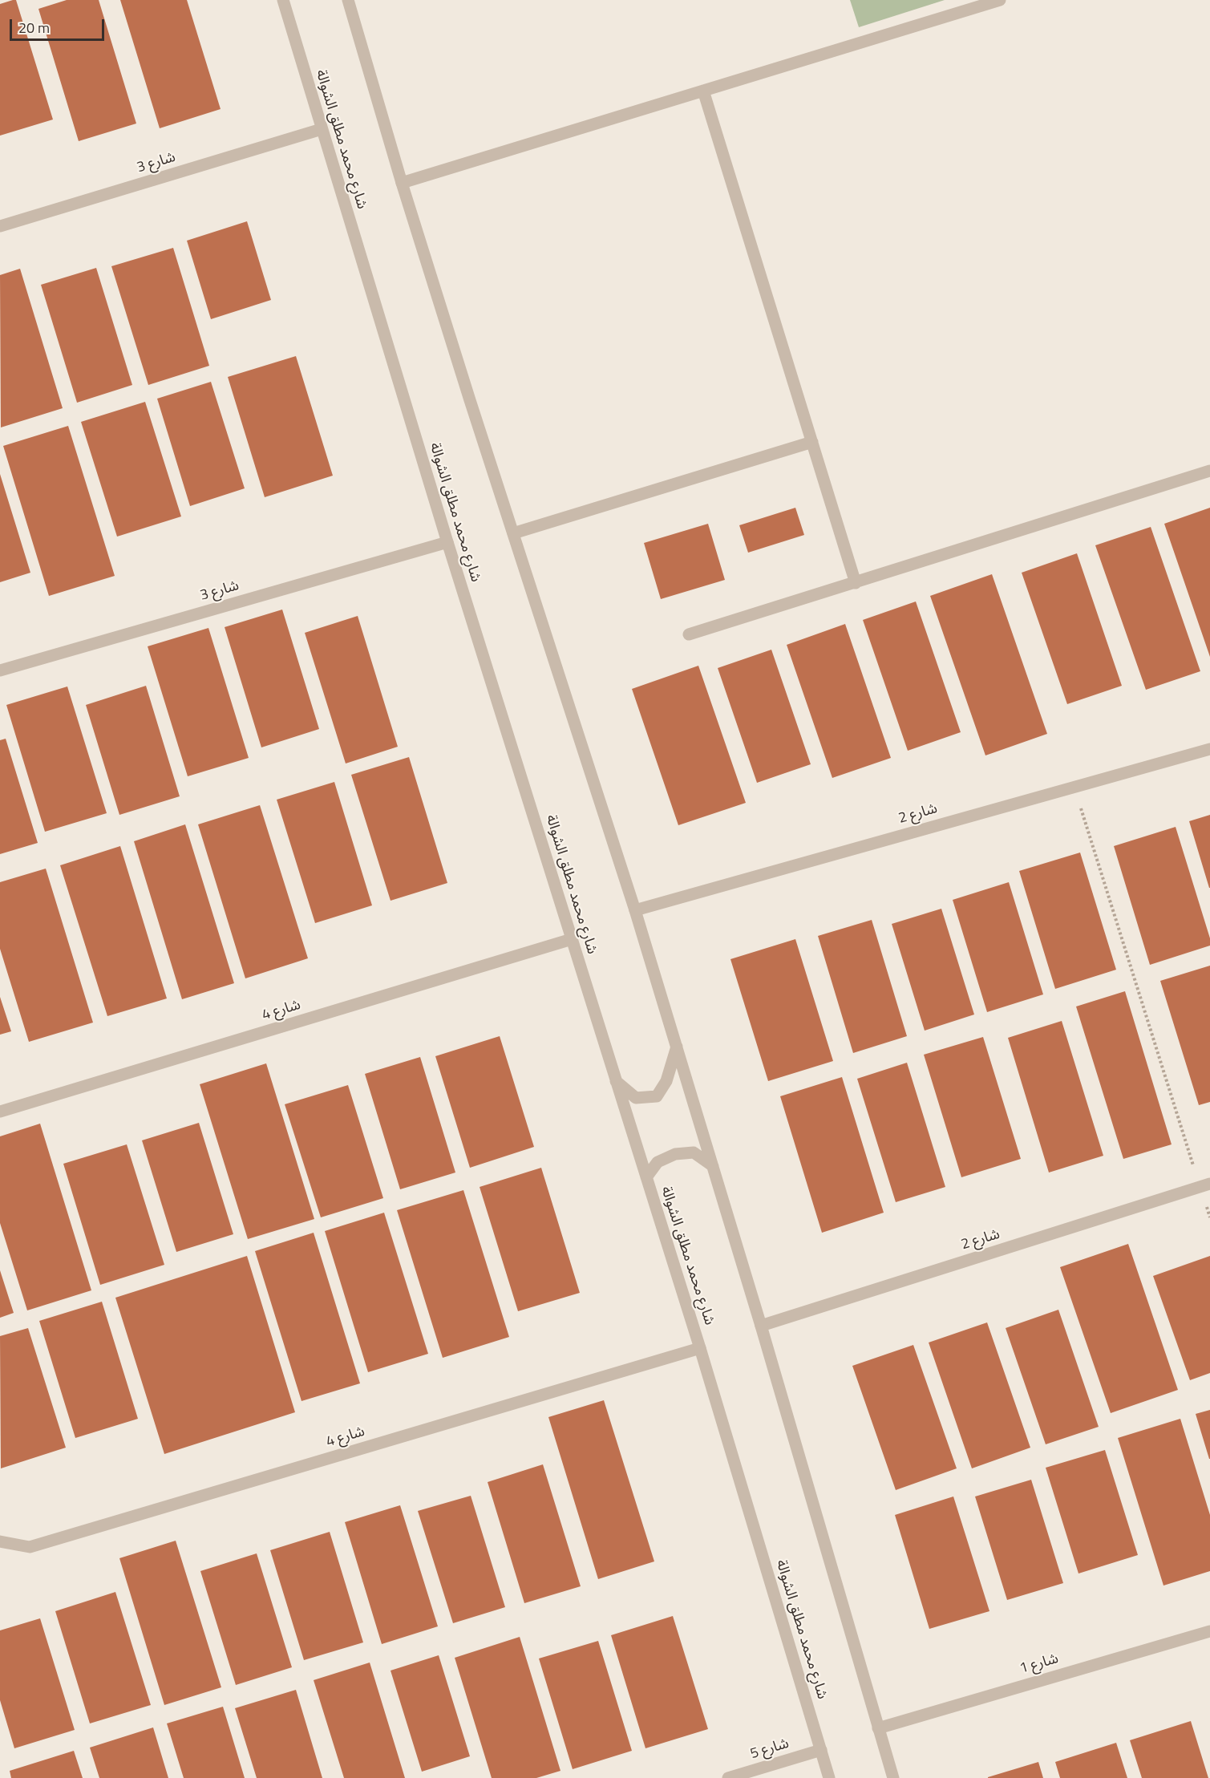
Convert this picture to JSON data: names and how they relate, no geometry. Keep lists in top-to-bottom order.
{
  "streets": {
    "street": [
      "شارع محمد مطلق الشوالة",
      "شارع 3",
      "شارع 2",
      "شارع 4",
      "شارع 1",
      "شارع 5"
    ]
  },
  "crossings": [
    ["شارع محمد مطلق الشوالة", "شارع 3"],
    ["شارع محمد مطلق الشوالة", "شارع 4"],
    ["شارع محمد مطلق الشوالة", "شارع 5"]
  ],
  "scale_bar": "20 m"
}
